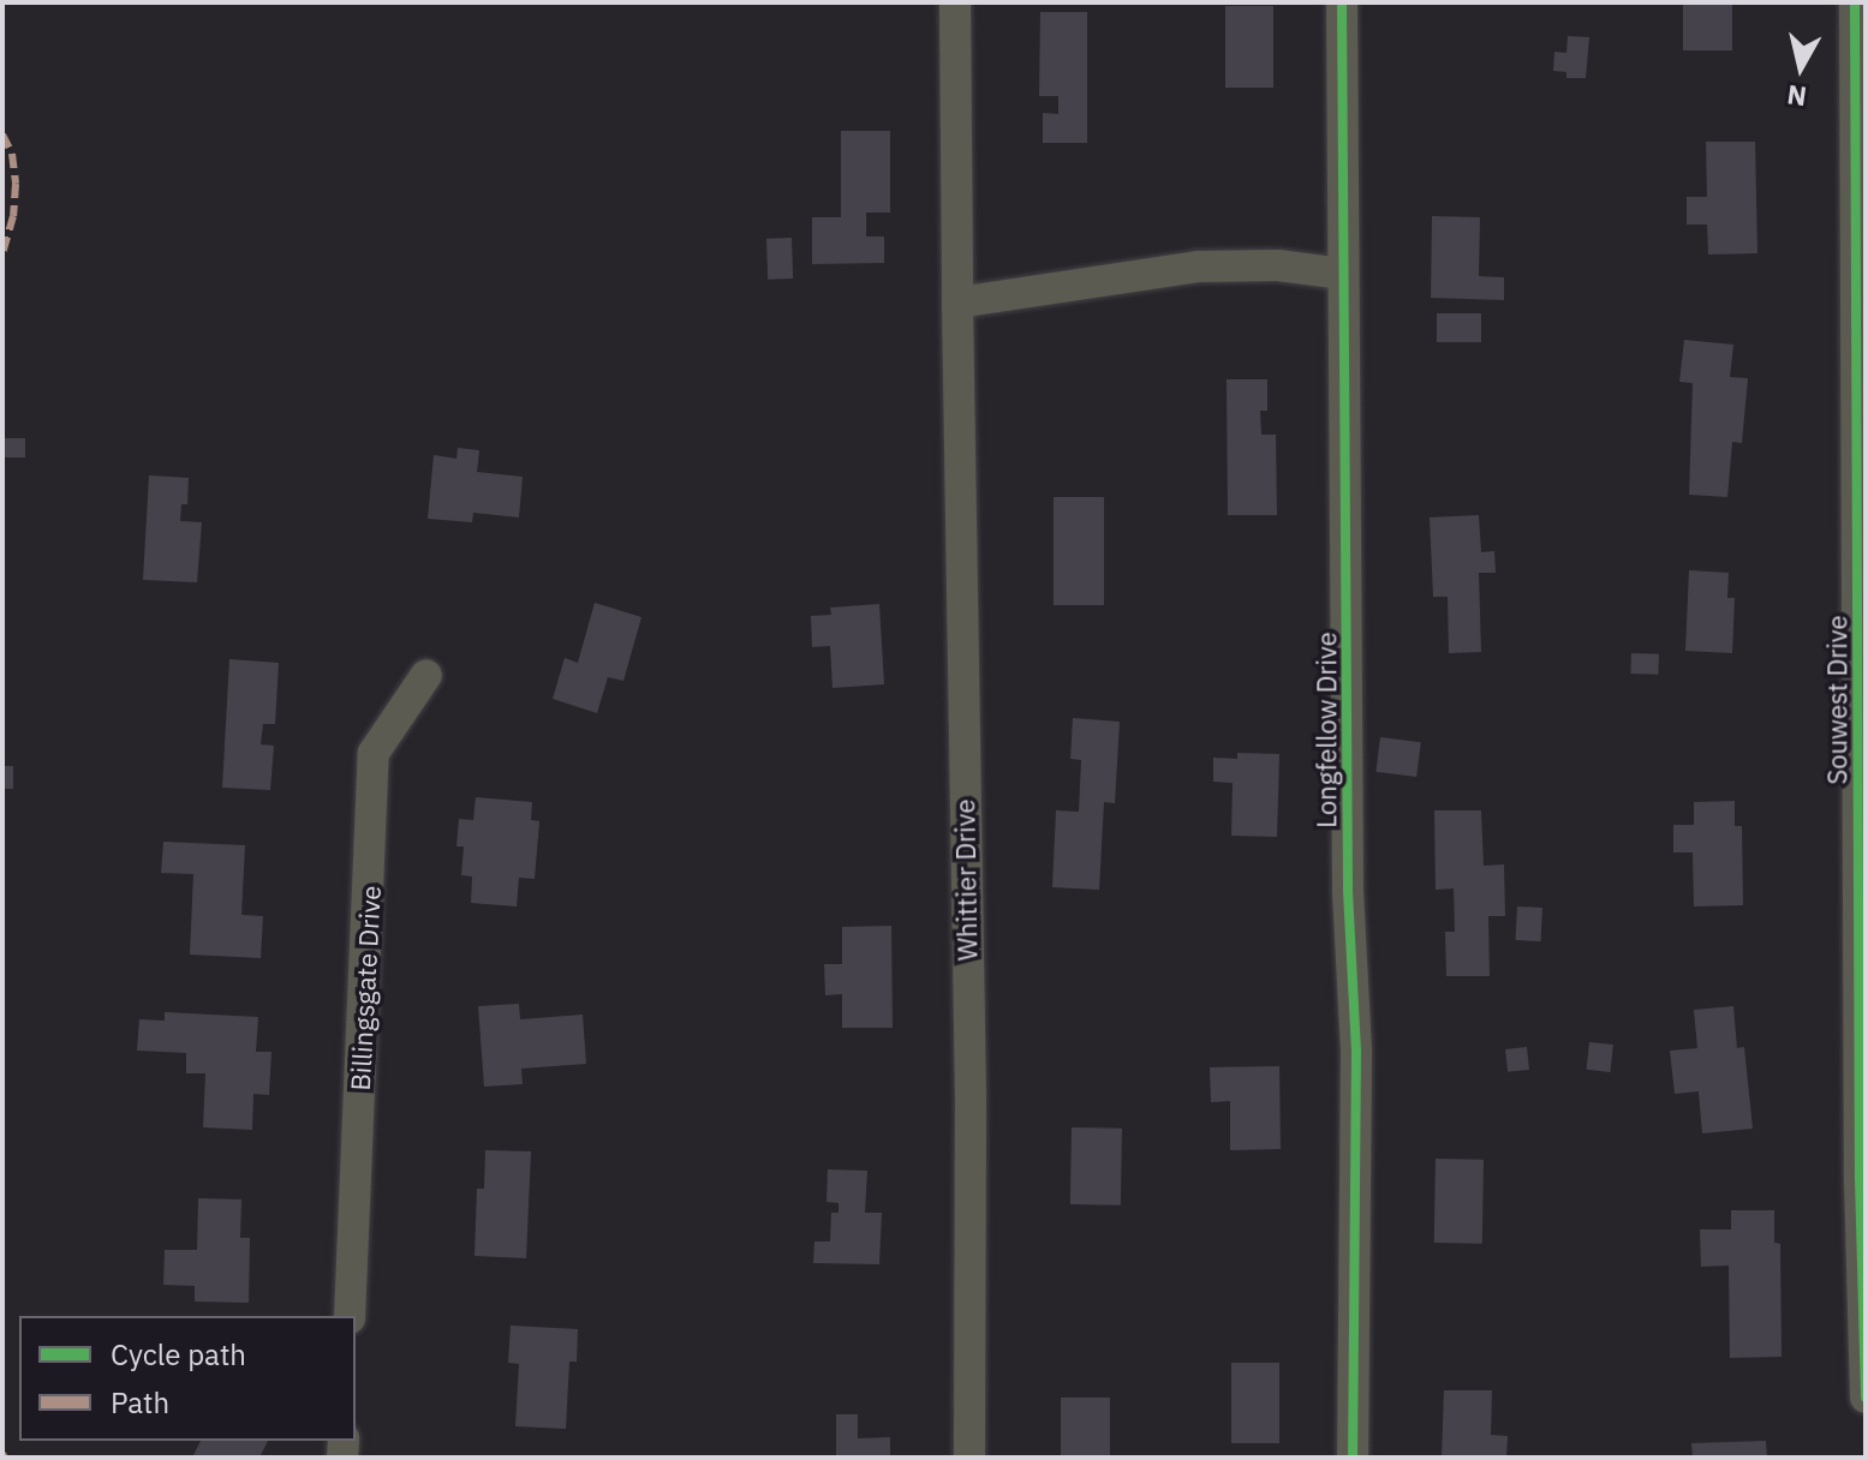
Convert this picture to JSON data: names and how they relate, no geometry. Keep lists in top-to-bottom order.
{
  "streets": {
    "street": [
      "Souwest Drive",
      "Longfellow Drive",
      "Whittier Drive",
      "Billingsgate Drive"
    ]
  },
  "legend": ["Cycle path", "Path"],
  "north": "bottom"
}
